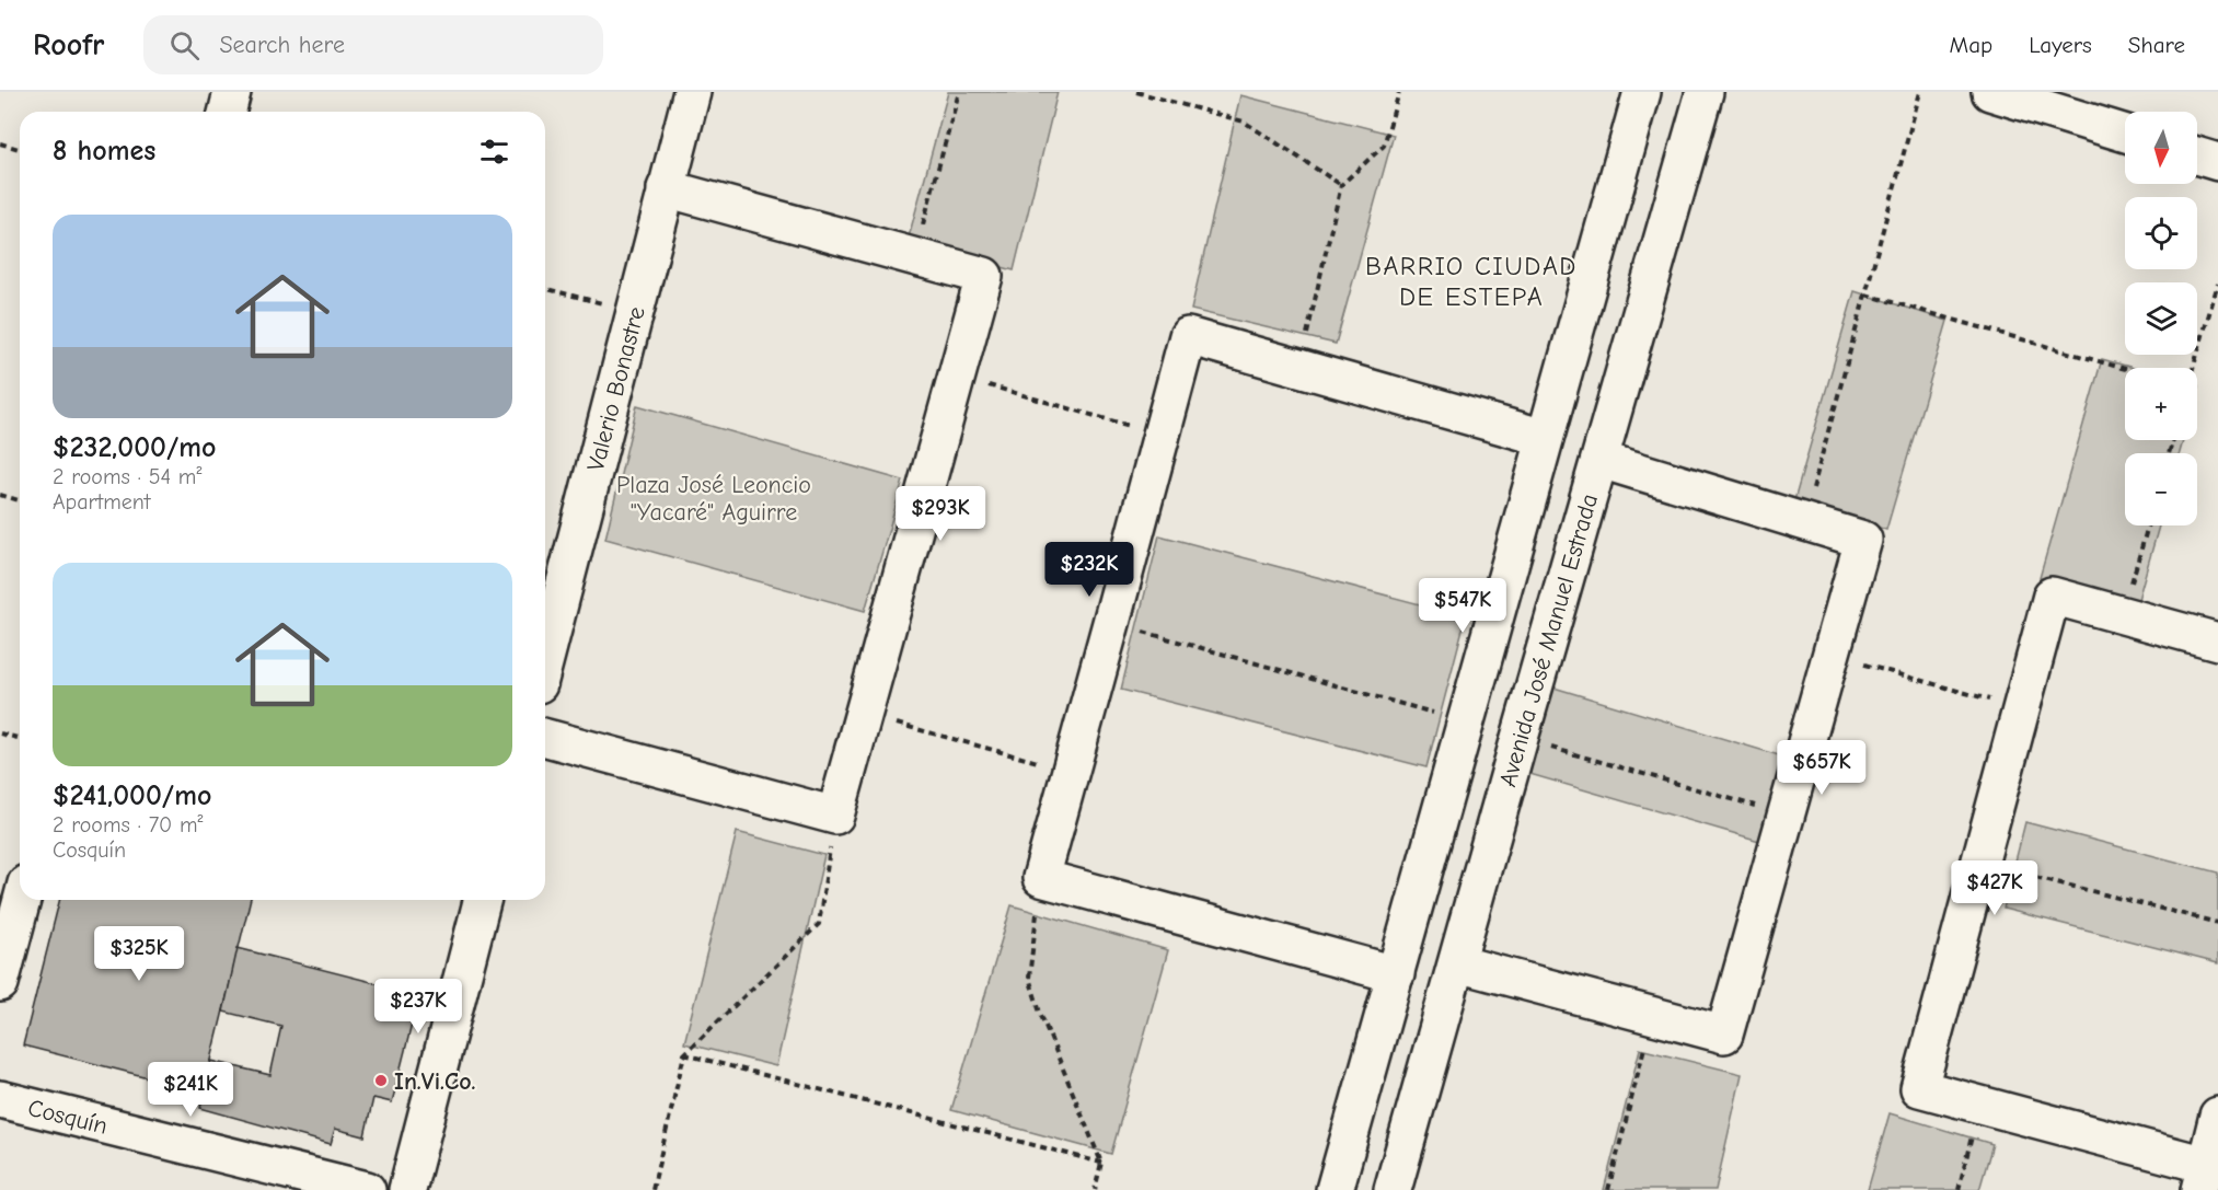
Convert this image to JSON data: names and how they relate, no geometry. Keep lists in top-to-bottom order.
{
  "streets": {
    "street": ["Valerio Bonastre", "Avenida José Manuel Estrada", "Cosquín"]
  },
  "districts": ["BARRIO CIUDAD DE ESTEPA"],
  "parks": ["Plaza José Leoncio \"Yacaré\" Aguirre"],
  "places": ["In.Vi.Co."],
  "north": "bottom",
  "page": {
    "header": "Roofr",
    "search": "Search here",
    "nav": ["Map", "Layers", "Share"],
    "map_buttons": ["+", "−"],
    "heading": "8 homes",
    "list": [
      {
        "name": "$232,000/mo",
        "note": "2 rooms · 54 m² · Apartment"
      },
      {
        "name": "$241,000/mo",
        "note": "2 rooms · 70 m² · Cosquín"
      }
    ],
    "price": [
      "$293K",
      "$232K",
      "$547K",
      "$657K",
      "$427K",
      "$325K",
      "$237K",
      "$241K"
    ]
  }
}
